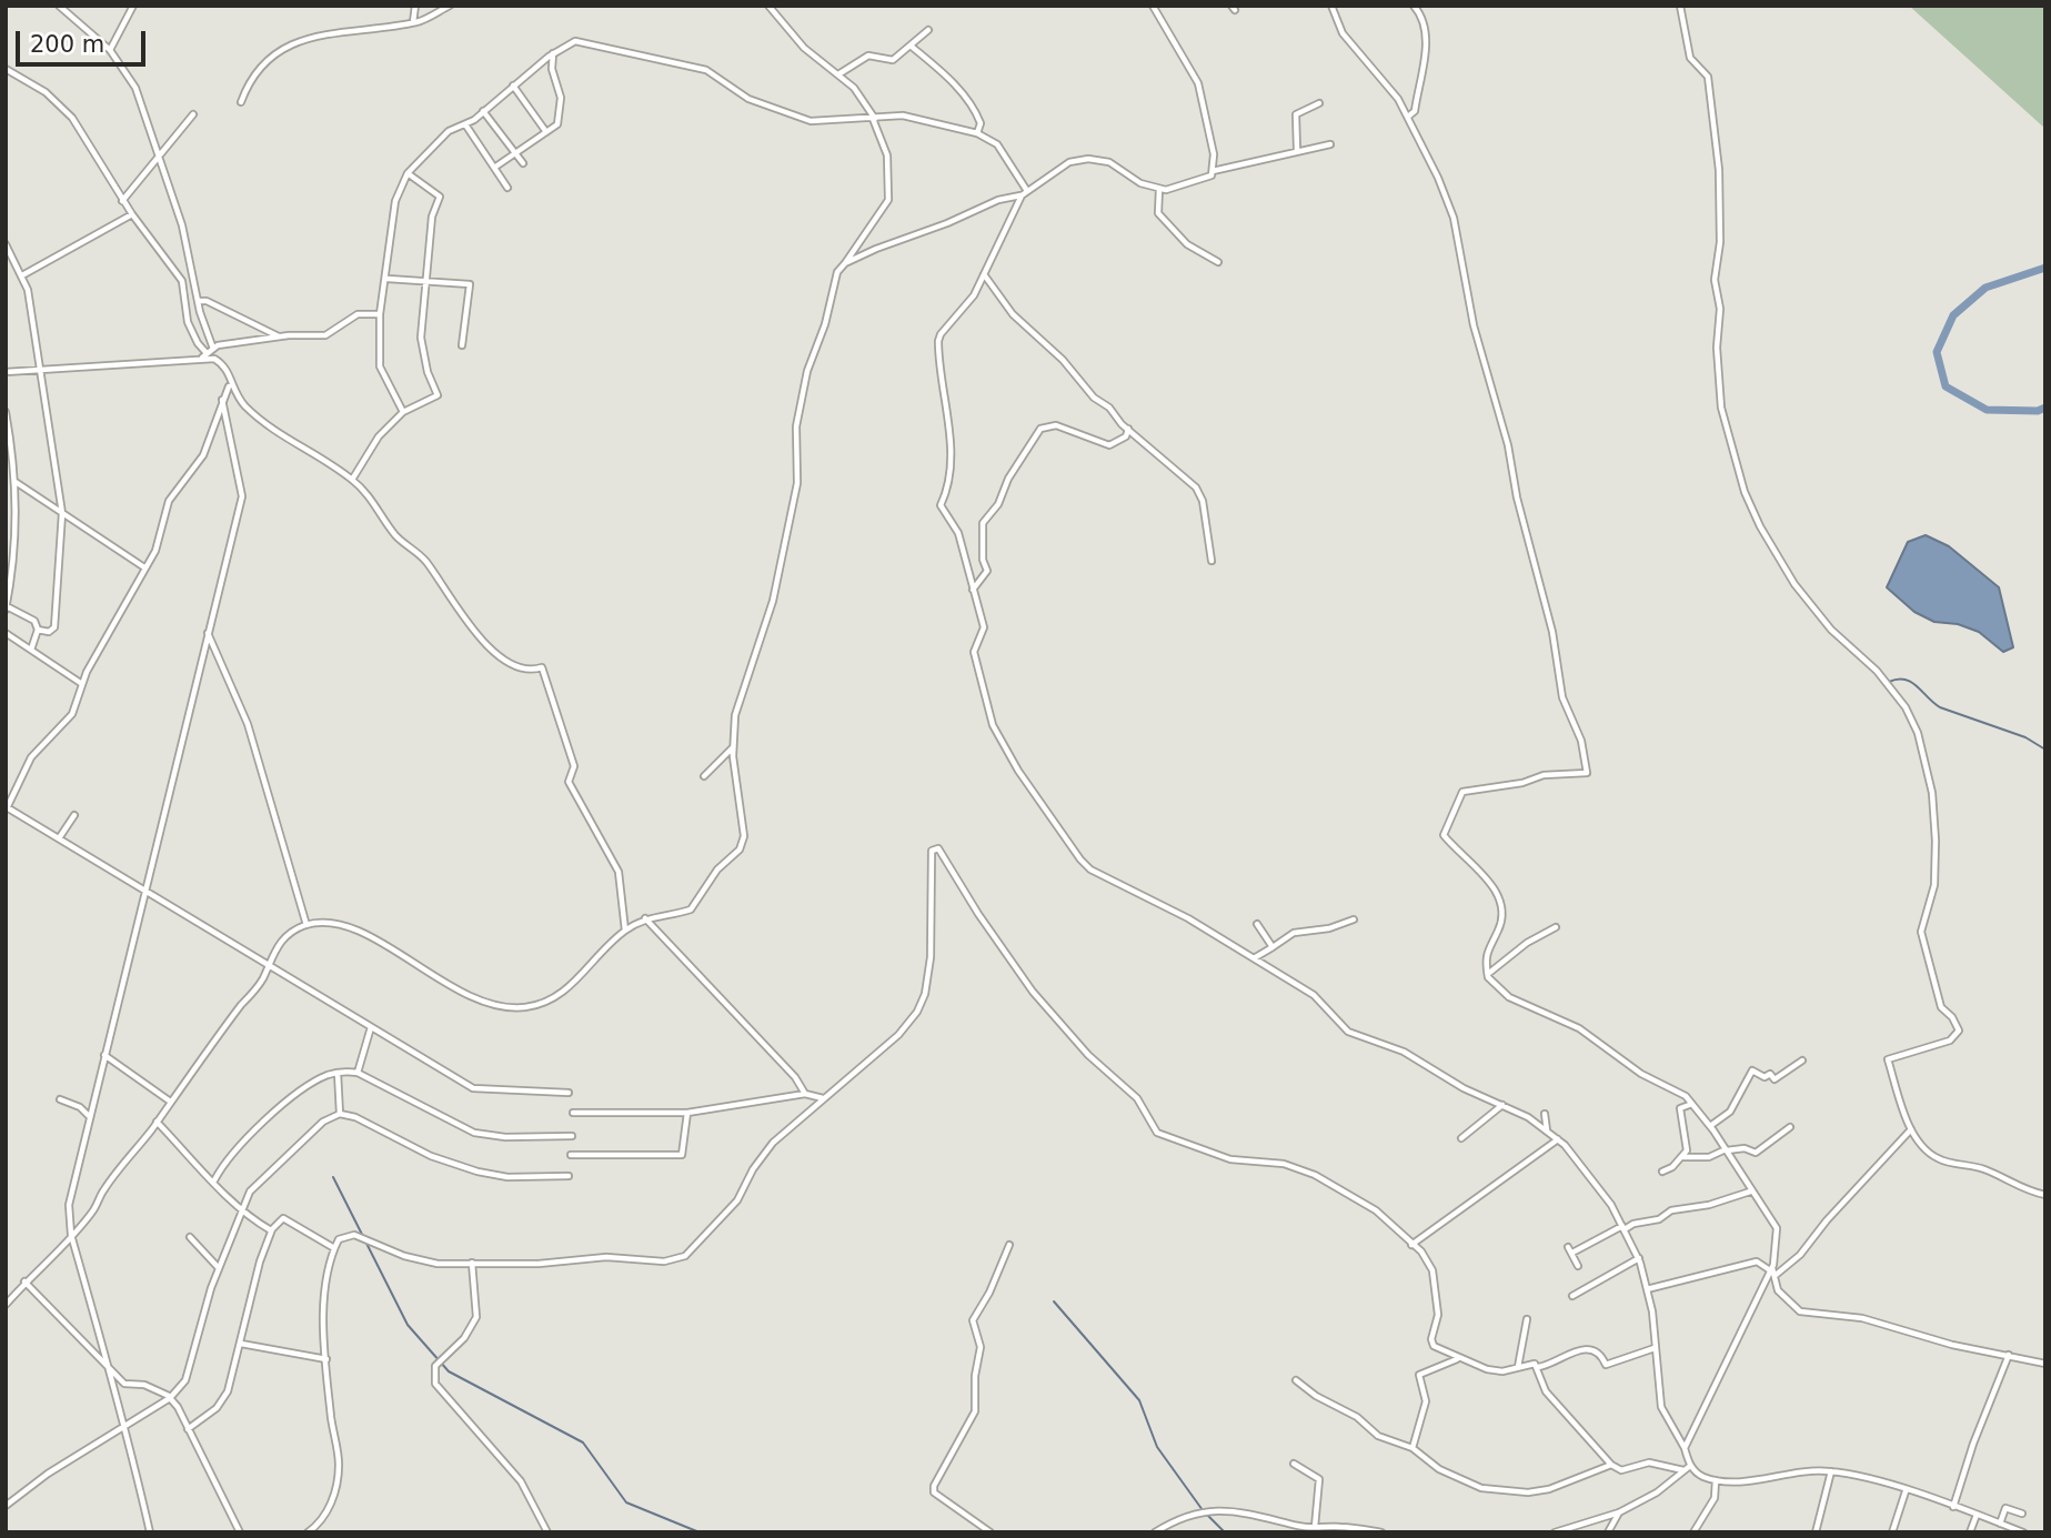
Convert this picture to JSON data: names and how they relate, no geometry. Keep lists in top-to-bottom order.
{
  "scale_bar": "200 m"
}
